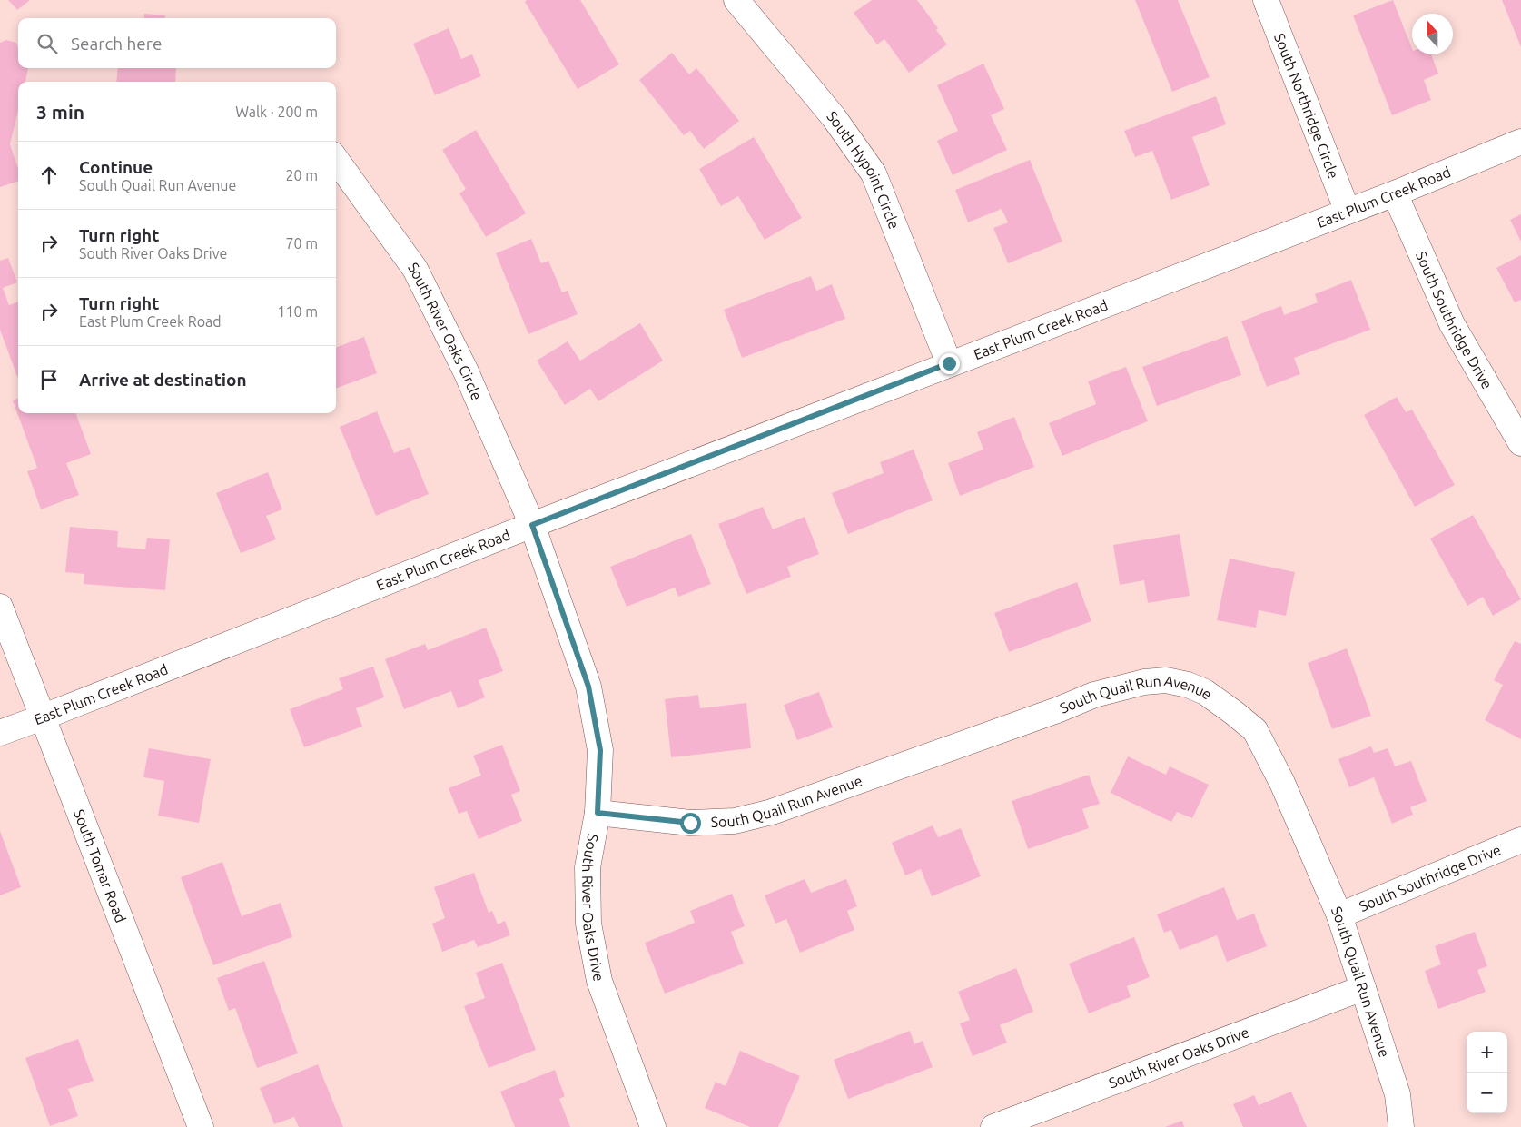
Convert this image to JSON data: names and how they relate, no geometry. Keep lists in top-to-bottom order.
{
  "streets": {
    "street": [
      "South Northridge Circle",
      "South Hypoint Circle",
      "East Plum Creek Road",
      "South Southridge Drive",
      "South River Oaks Circle",
      "South Quail Run Avenue",
      "South Tomar Road",
      "South River Oaks Drive"
    ]
  },
  "crossings": [
    ["South Northridge Circle", "East Plum Creek Road"],
    ["South Hypoint Circle", "East Plum Creek Road"],
    ["East Plum Creek Road", "South Southridge Drive"],
    ["East Plum Creek Road", "South River Oaks Circle"],
    ["East Plum Creek Road", "South Tomar Road"],
    ["East Plum Creek Road", "South River Oaks Drive"],
    ["South Southridge Drive", "South Quail Run Avenue"],
    ["South River Oaks Circle", "South River Oaks Drive"],
    ["South Quail Run Avenue", "South River Oaks Drive"]
  ],
  "north": "top",
  "page": {
    "search": "Search here",
    "heading": ["3 min", "Walk · 200 m"],
    "list": [
      ["Continue", "South Quail Run Avenue", "20 m"],
      ["Turn right", "South River Oaks Drive", "70 m"],
      ["Turn right", "East Plum Creek Road", "110 m"],
      "Arrive at destination"
    ],
    "map_buttons": ["+", "−"]
  }
}
